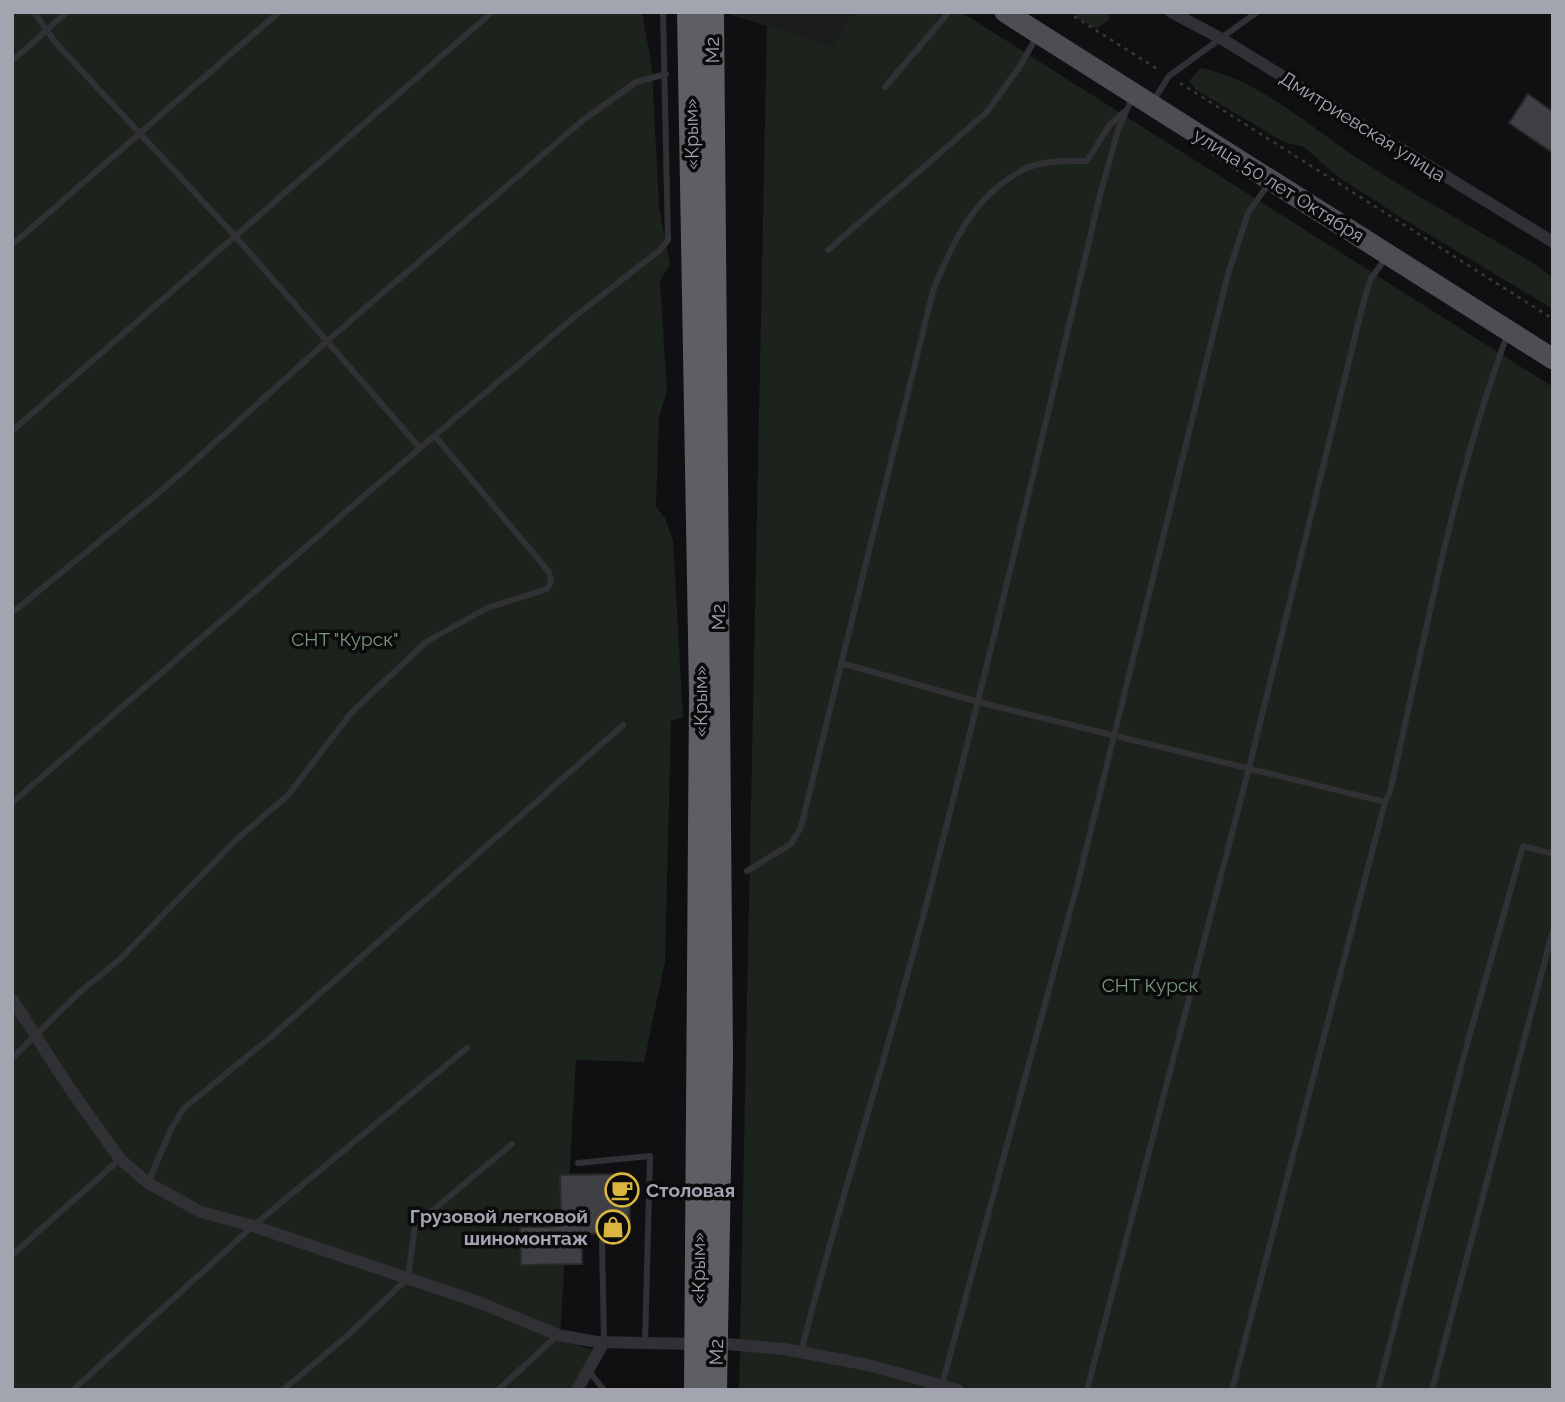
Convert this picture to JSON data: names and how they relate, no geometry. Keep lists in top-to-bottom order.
{
  "streets": {
    "highway": ["М2", "«Крым»"],
    "main road": ["улица 50 лет Октября"],
    "street": ["Дмитриевская улица"]
  },
  "crossings": [
    ["М2", "«Крым»"]
  ],
  "parks": ["СНТ \"Курск\"", "СНТ Курск"],
  "places": {
    "cafe": ["Столовая"],
    "shop": ["Грузовой легковой шиномонтаж"]
  }
}
